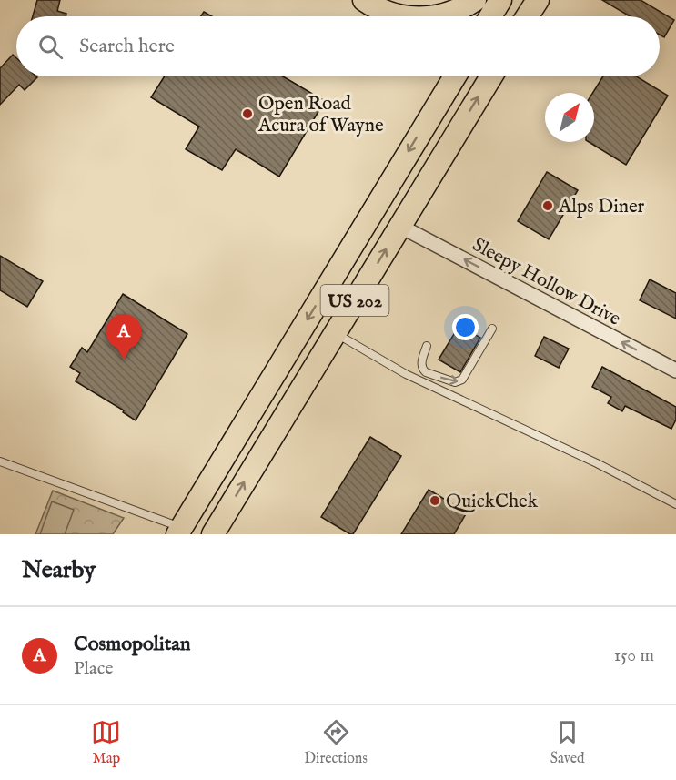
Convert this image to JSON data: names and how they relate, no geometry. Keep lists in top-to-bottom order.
{
  "streets": {
    "highway": ["US 202"],
    "street": ["Sleepy Hollow Drive"]
  },
  "crossings": [
    ["Sleepy Hollow Drive", "US 202"]
  ],
  "one_way": ["Sleepy Hollow Drive"],
  "places": ["Open Road Acura of Wayne", "Alps Diner", "QuickChek"],
  "north": "top right",
  "page": {
    "search": "Search here",
    "pins": "A",
    "heading": "Nearby",
    "list": [
      {
        "mark": "A",
        "name": "Cosmopolitan",
        "note": "Place",
        "value": "150 m"
      }
    ],
    "nav": ["Map", "Directions", "Saved"]
  }
}
